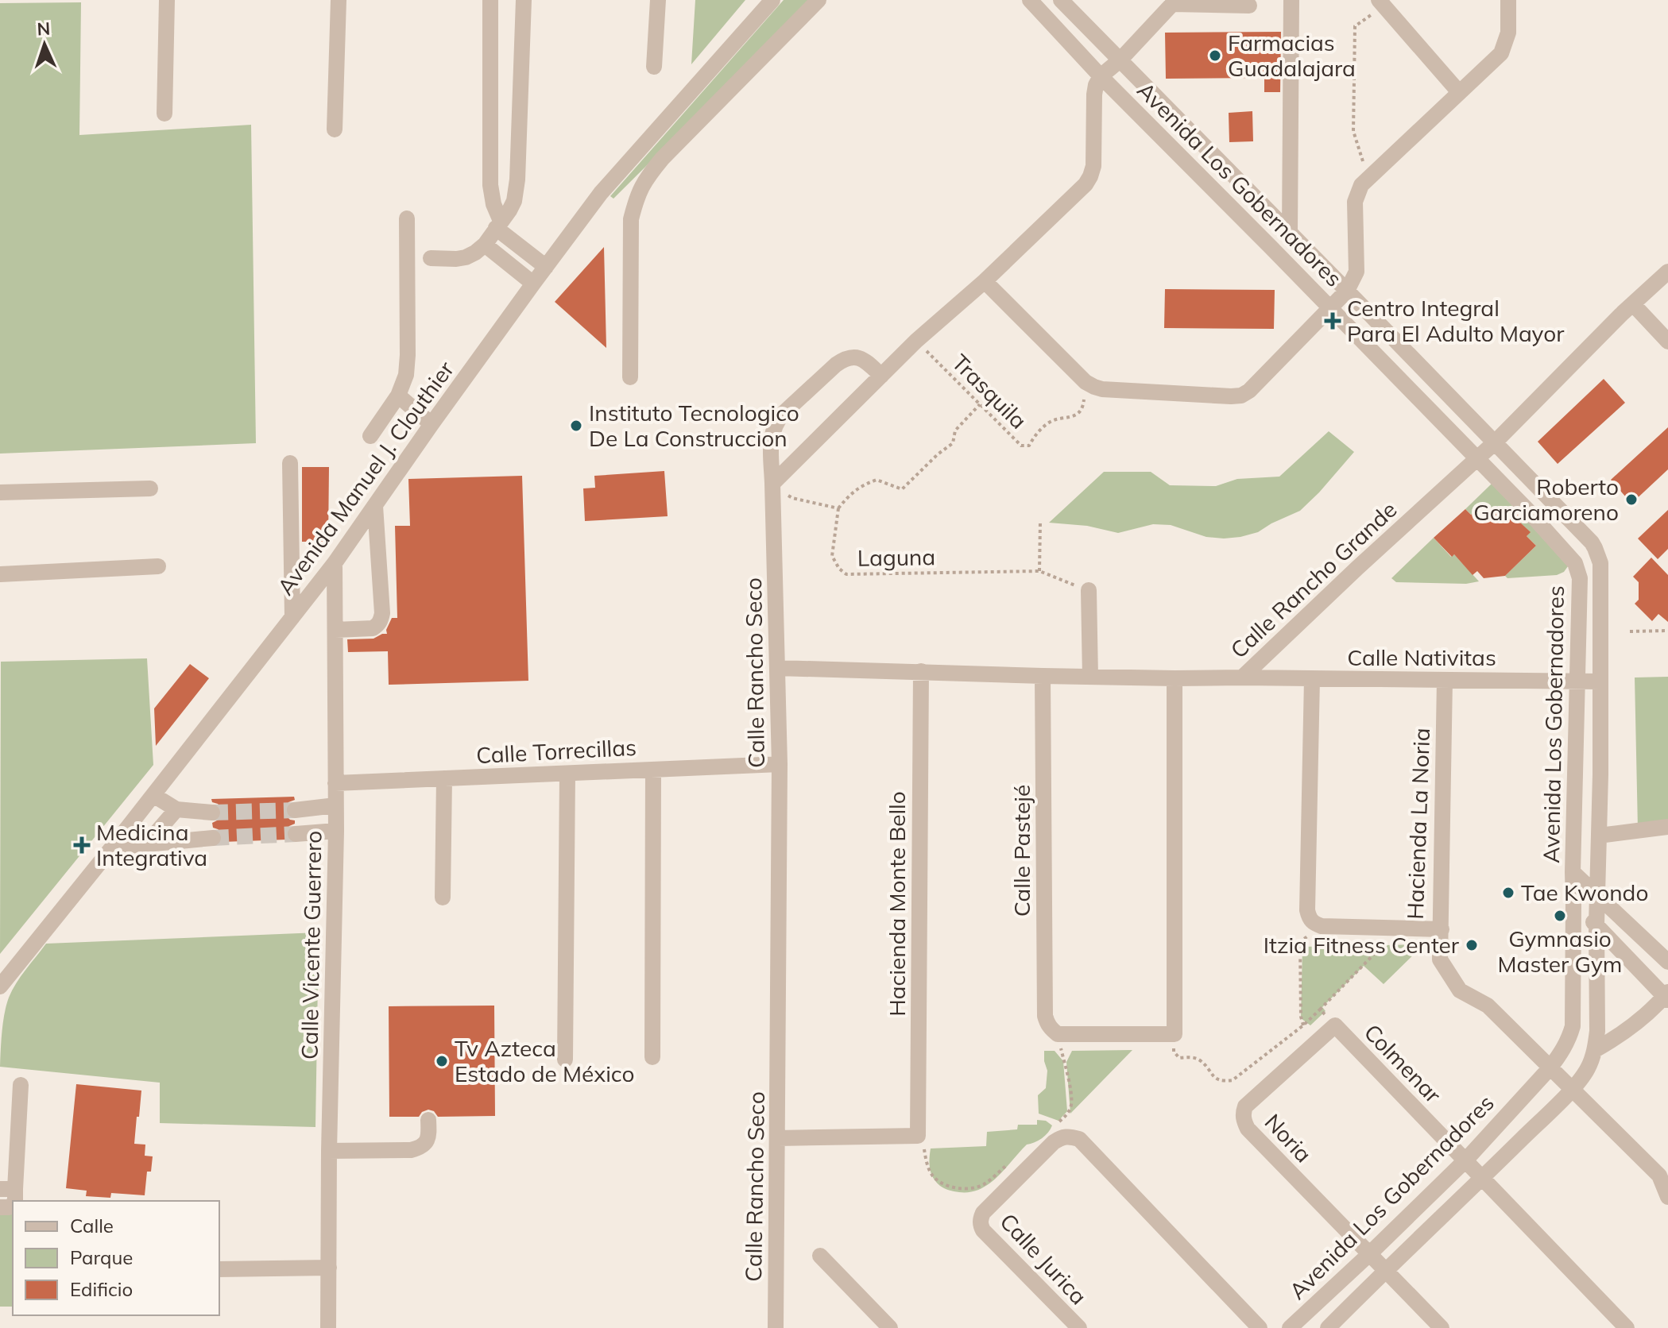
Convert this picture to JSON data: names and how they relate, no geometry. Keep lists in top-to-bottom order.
{
  "streets": {
    "street": [
      "Avenida Los Gobernadores",
      "Avenida Manuel J. Clouthier",
      "Calle Rancho Grande",
      "Calle Nativitas",
      "Calle Rancho Seco",
      "Calle Torrecillas",
      "Hacienda La Noria",
      "Calle Pastejé",
      "Hacienda Monte Bello",
      "Calle Vicente Guerrero",
      "Colmenar",
      "Noria",
      "Calle Jurica"
    ],
    "path": ["Trasquila", "Laguna"]
  },
  "crossings": [
    ["Avenida Los Gobernadores", "Calle Rancho Grande"],
    ["Avenida Los Gobernadores", "Calle Nativitas"],
    ["Avenida Los Gobernadores", "Colmenar"],
    ["Avenida Los Gobernadores", "Noria"],
    ["Avenida Manuel J. Clouthier", "Calle Vicente Guerrero"],
    ["Calle Rancho Grande", "Calle Nativitas"],
    ["Calle Rancho Grande", "Calle Rancho Seco"],
    ["Calle Rancho Grande", "Calle Pastejé"],
    ["Calle Rancho Grande", "Hacienda Monte Bello"],
    ["Calle Nativitas", "Hacienda La Noria"],
    ["Calle Rancho Seco", "Calle Torrecillas"],
    ["Calle Torrecillas", "Calle Vicente Guerrero"],
    ["Colmenar", "Noria"]
  ],
  "places": {
    "other": [
      "Farmacias Guadalajara",
      "Instituto Tecnologico De La Construccion",
      "Roberto Garciamoreno",
      "Tae Kwondo",
      "Gymnasio Master Gym",
      "Itzia Fitness Center",
      "Tv Azteca Estado de México"
    ],
    "health": ["Centro Integral Para El Adulto Mayor", "Medicina Integrativa"]
  },
  "legend": ["Calle", "Parque", "Edificio"],
  "north": "top"
}
